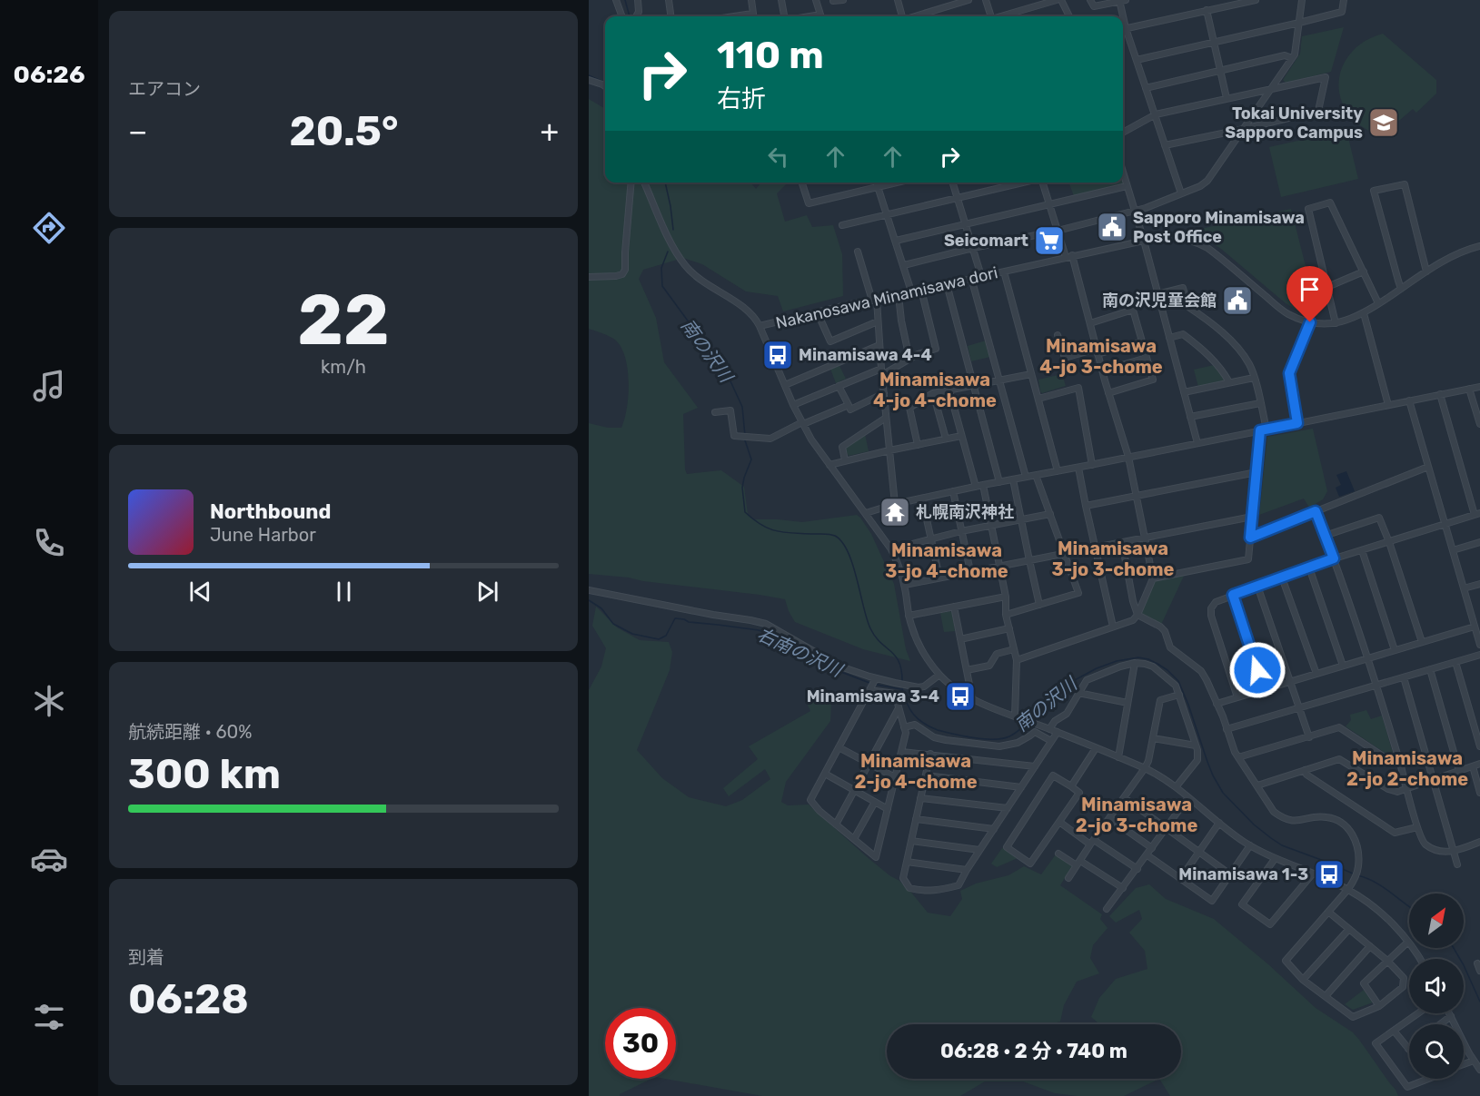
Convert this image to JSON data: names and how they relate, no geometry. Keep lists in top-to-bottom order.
{
  "streets": {
    "street": ["Nakanosawa Minamisawa dori"]
  },
  "districts": [
    "Minamisawa 4-jo 3-chome",
    "Minamisawa 4-jo 4-chome",
    "Minamisawa 3-jo 3-chome",
    "Minamisawa 3-jo 4-chome",
    "Minamisawa 2-jo 2-chome",
    "Minamisawa 2-jo 4-chome",
    "Minamisawa 2-jo 3-chome"
  ],
  "water": ["南の沢川", "右南の沢川"],
  "places": {
    "school or university": ["Tokai University Sapporo Campus"],
    "public building": ["Sapporo Minamisawa Post Office", "南の沢児童会館"],
    "supermarket": ["Seicomart"],
    "bus stop": ["Minamisawa 4-4", "Minamisawa 3-4", "Minamisawa 1-3"],
    "temple": ["札幌南沢神社"]
  },
  "north": "top right",
  "page": {
    "tabs": "06:26",
    "tile": [
      "エアコン",
      ["22", "km/h"],
      ["航続距離 · 60%", "300 km"],
      ["到着", "06:28"]
    ],
    "turn": ["110 m", "右折"],
    "heat": ["−", "20.5°", "+"],
    "song": ["Northbound", "June Harbor"],
    "limit": "30",
    "trip": "06:28 · 2 分 · 740 m"
  }
}
